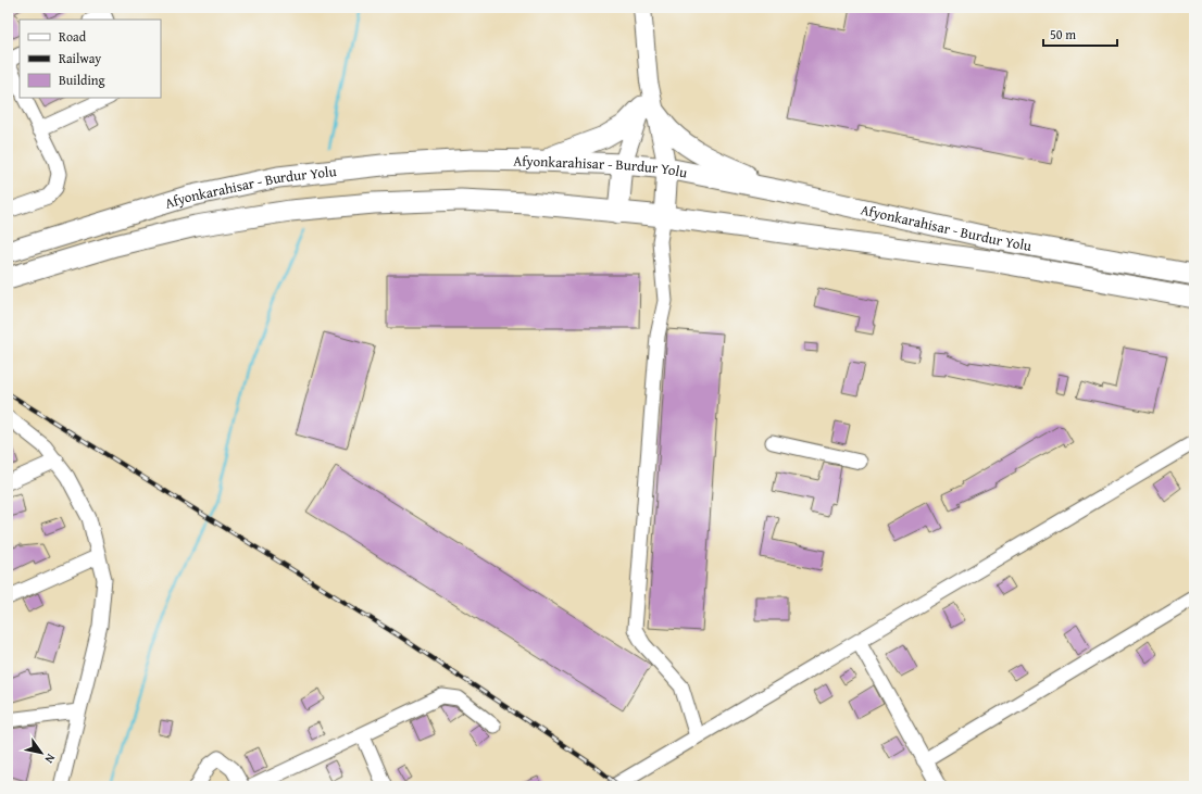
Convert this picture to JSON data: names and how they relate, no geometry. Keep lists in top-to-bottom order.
{
  "streets": {
    "highway": ["Afyonkarahisar - Burdur Yolu"]
  },
  "legend": ["Road", "Railway", "Building"],
  "scale_bar": "50 m",
  "north": "bottom right"
}
